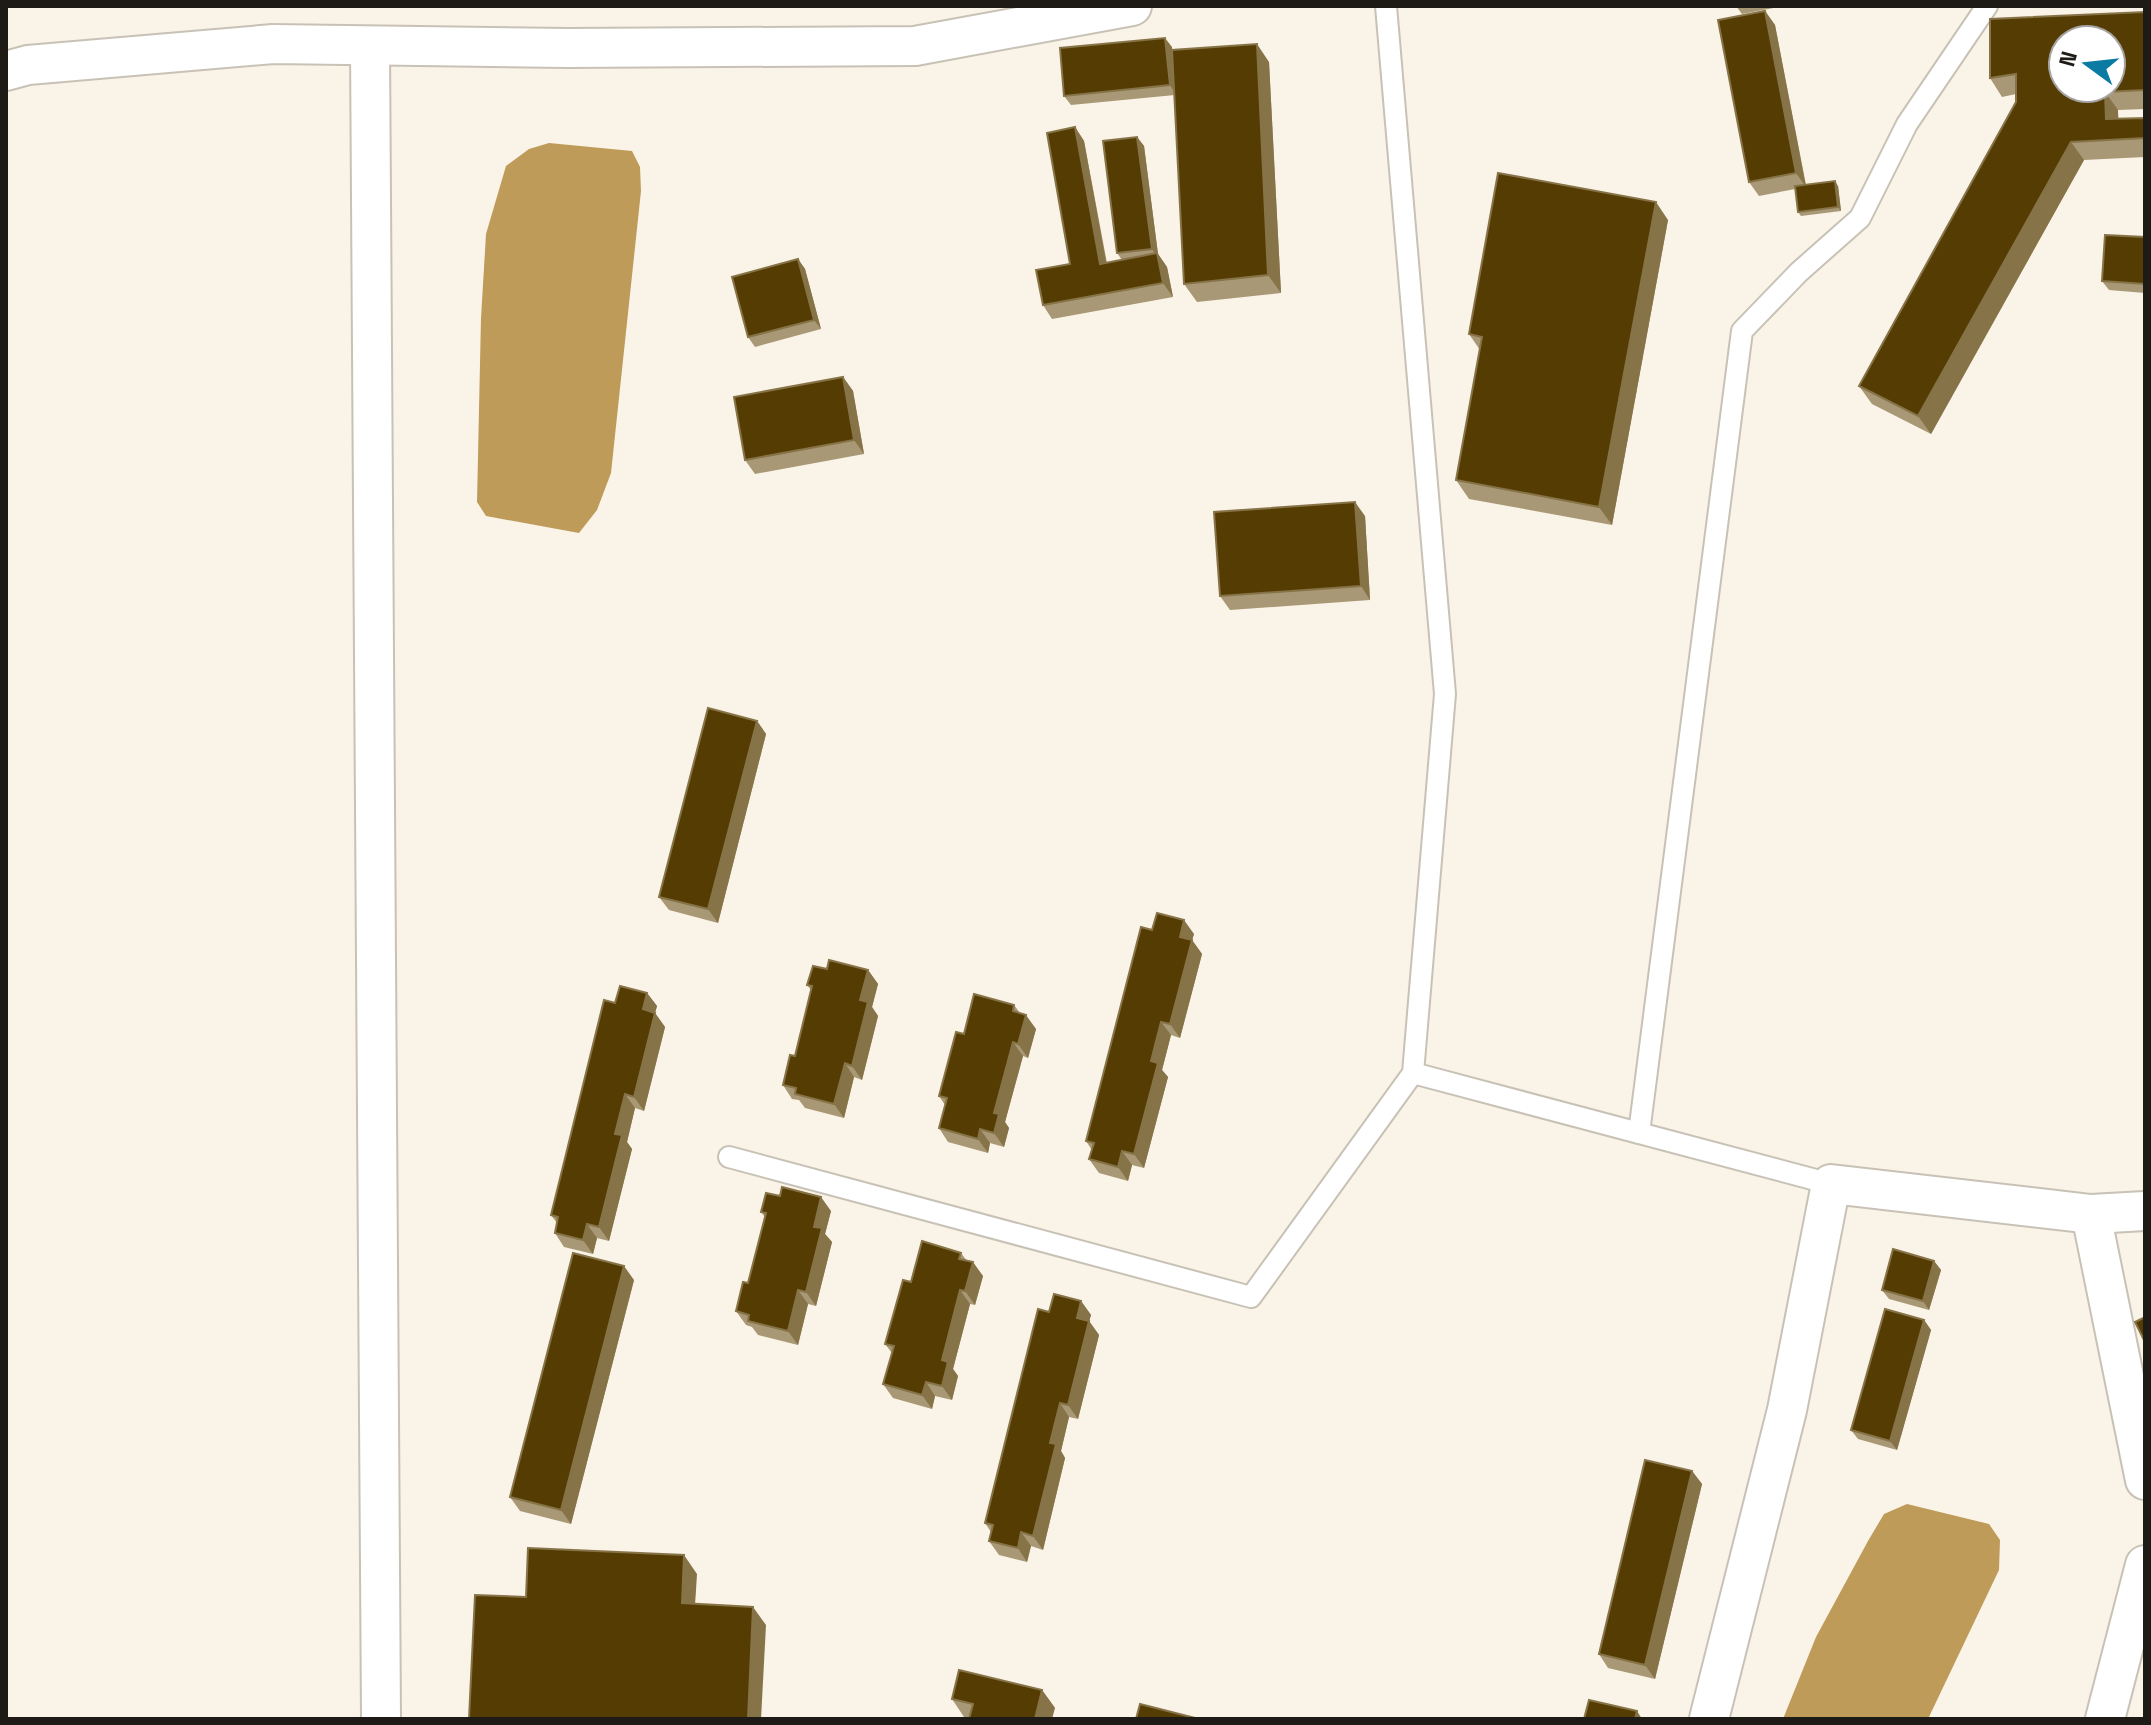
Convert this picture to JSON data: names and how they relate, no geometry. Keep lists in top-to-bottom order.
{
  "north": "left"
}
